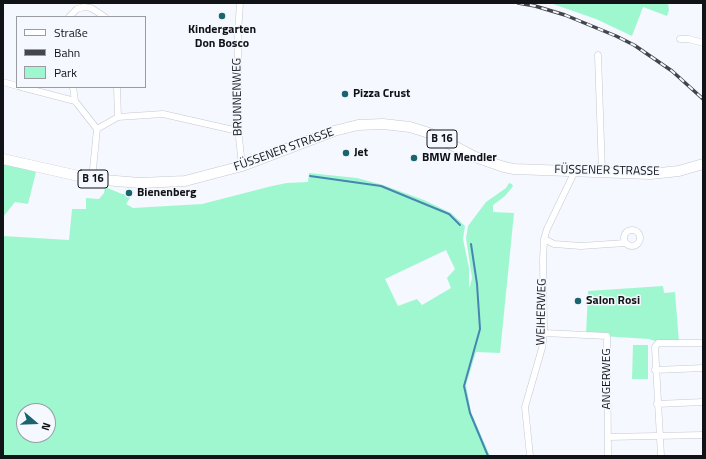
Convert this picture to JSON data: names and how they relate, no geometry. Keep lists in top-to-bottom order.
{
  "streets": {
    "main road": ["B 16", "FÜSSENER STRASSE"],
    "street": ["BRUNNENWEG", "WEIHERWEG", "ANGERWEG"]
  },
  "crossings": [
    ["BRUNNENWEG", "FÜSSENER STRASSE"],
    ["FÜSSENER STRASSE", "WEIHERWEG"],
    ["WEIHERWEG", "ANGERWEG"]
  ],
  "places": [
    "Kindergarten Don Bosco",
    "Pizza Crust",
    "Jet",
    "BMW Mendler",
    "Bienenberg",
    "Salon Rosi"
  ],
  "legend": ["Straße", "Bahn", "Park"],
  "north": "right"
}
